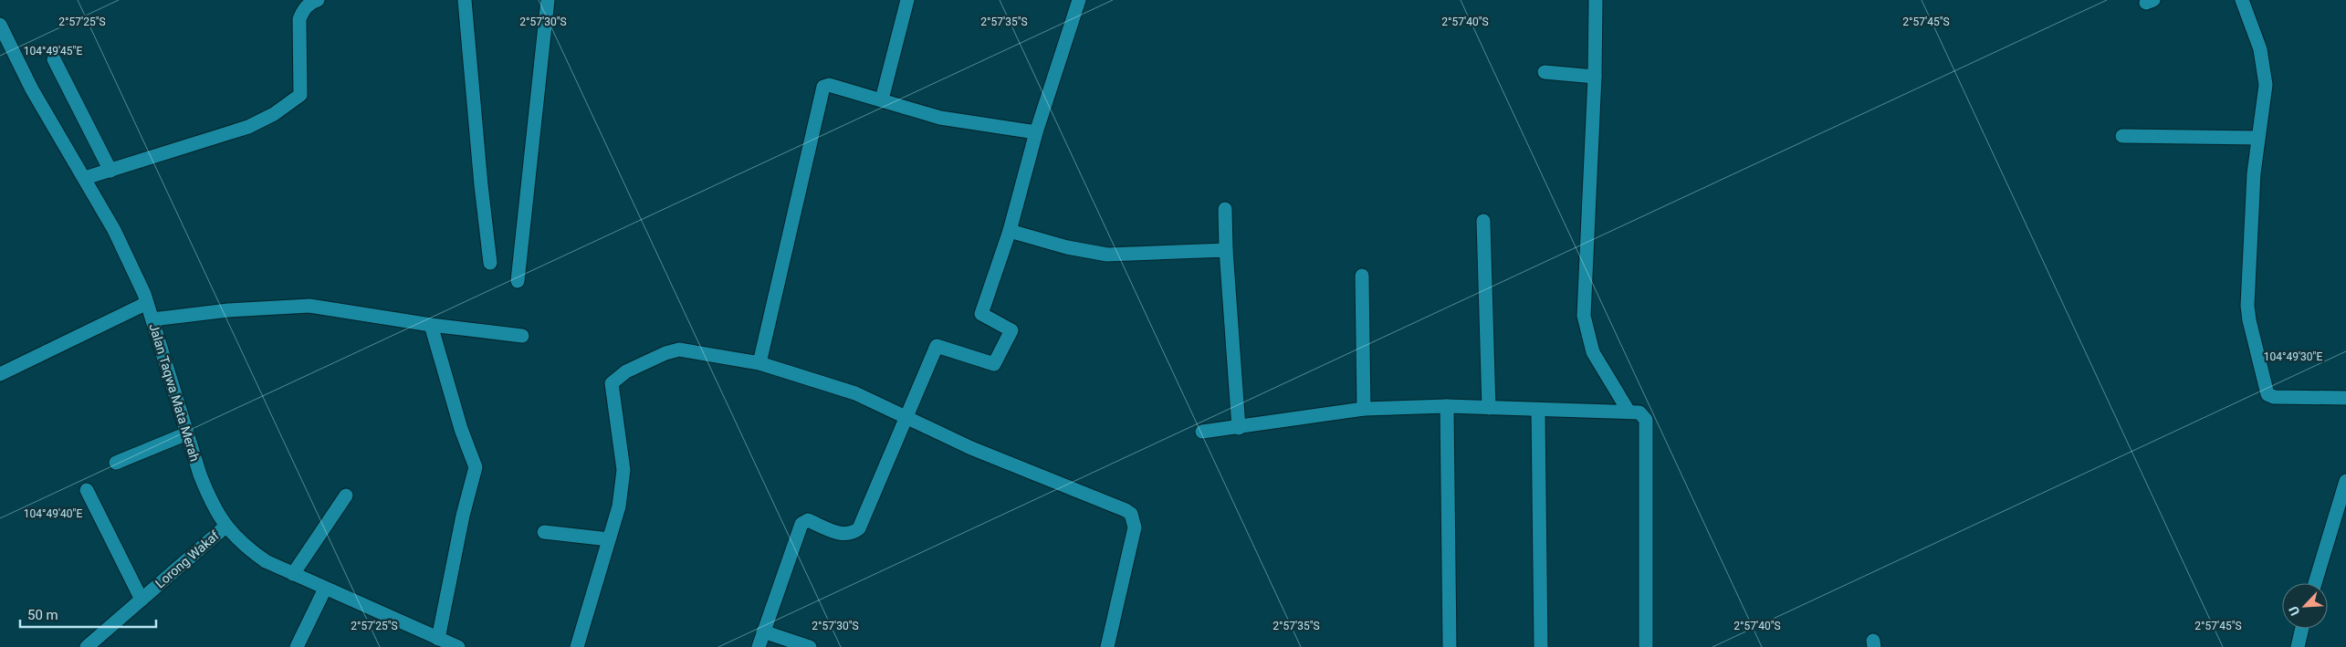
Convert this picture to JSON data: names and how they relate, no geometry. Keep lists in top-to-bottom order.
{
  "streets": {
    "street": ["Jalan Taqwa Mata Merah", "Lorong Wakaf"]
  },
  "crossings": [
    ["Jalan Taqwa Mata Merah", "Lorong Wakaf"]
  ],
  "scale_bar": "50 m",
  "north": "bottom left",
  "coordinates": [
    "2°57'25\"S",
    "2°57'30\"S",
    "2°57'35\"S",
    "2°57'40\"S",
    "2°57'45\"S",
    "104°49'45\"E",
    "104°49'30\"E",
    "104°49'40\"E"
  ]
}
